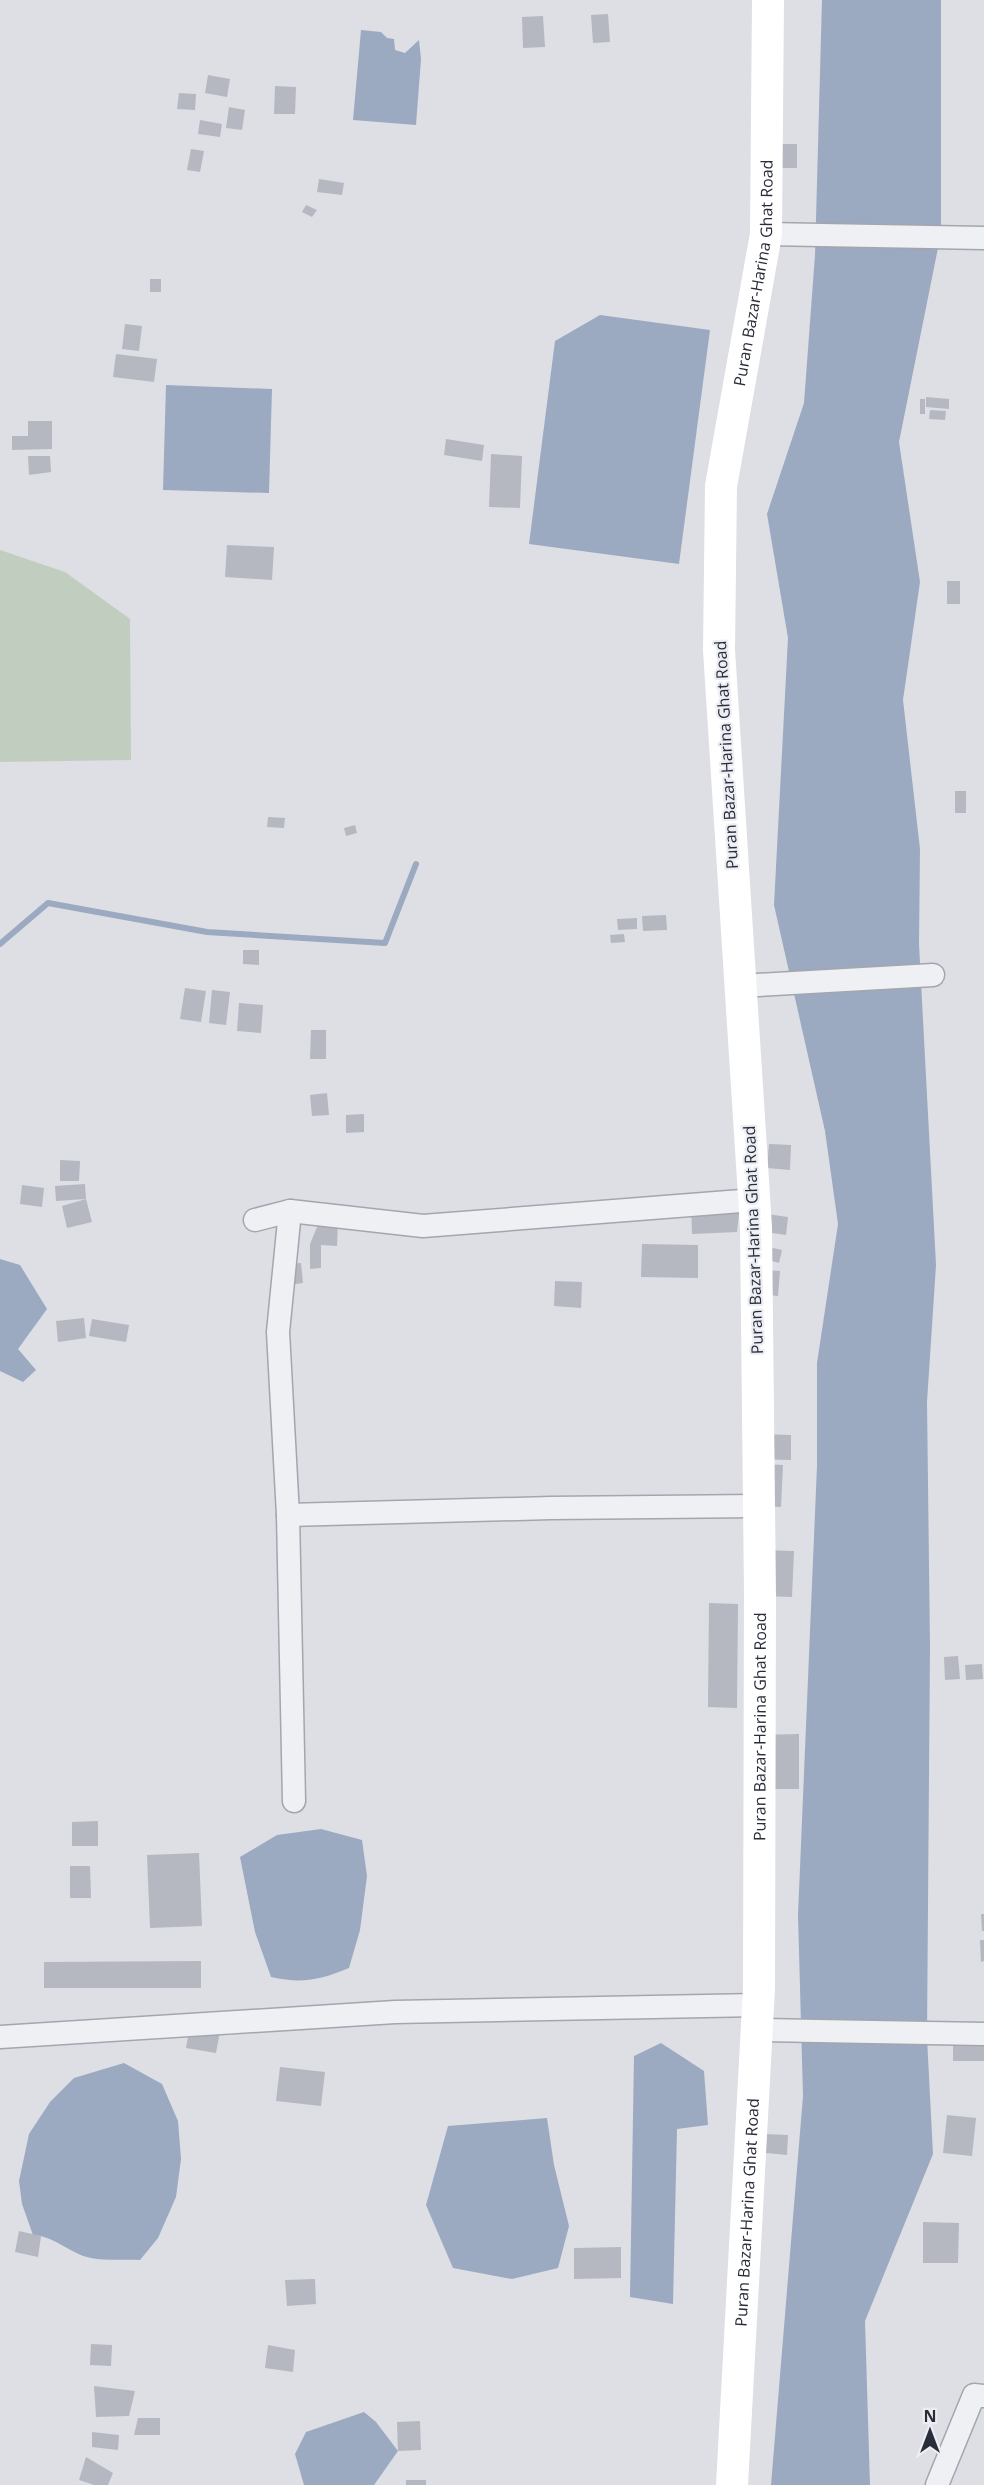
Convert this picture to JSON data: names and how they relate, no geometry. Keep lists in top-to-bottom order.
{
  "streets": {
    "main road": ["Puran Bazar-Harina Ghat Road"]
  },
  "north": "top"
}
